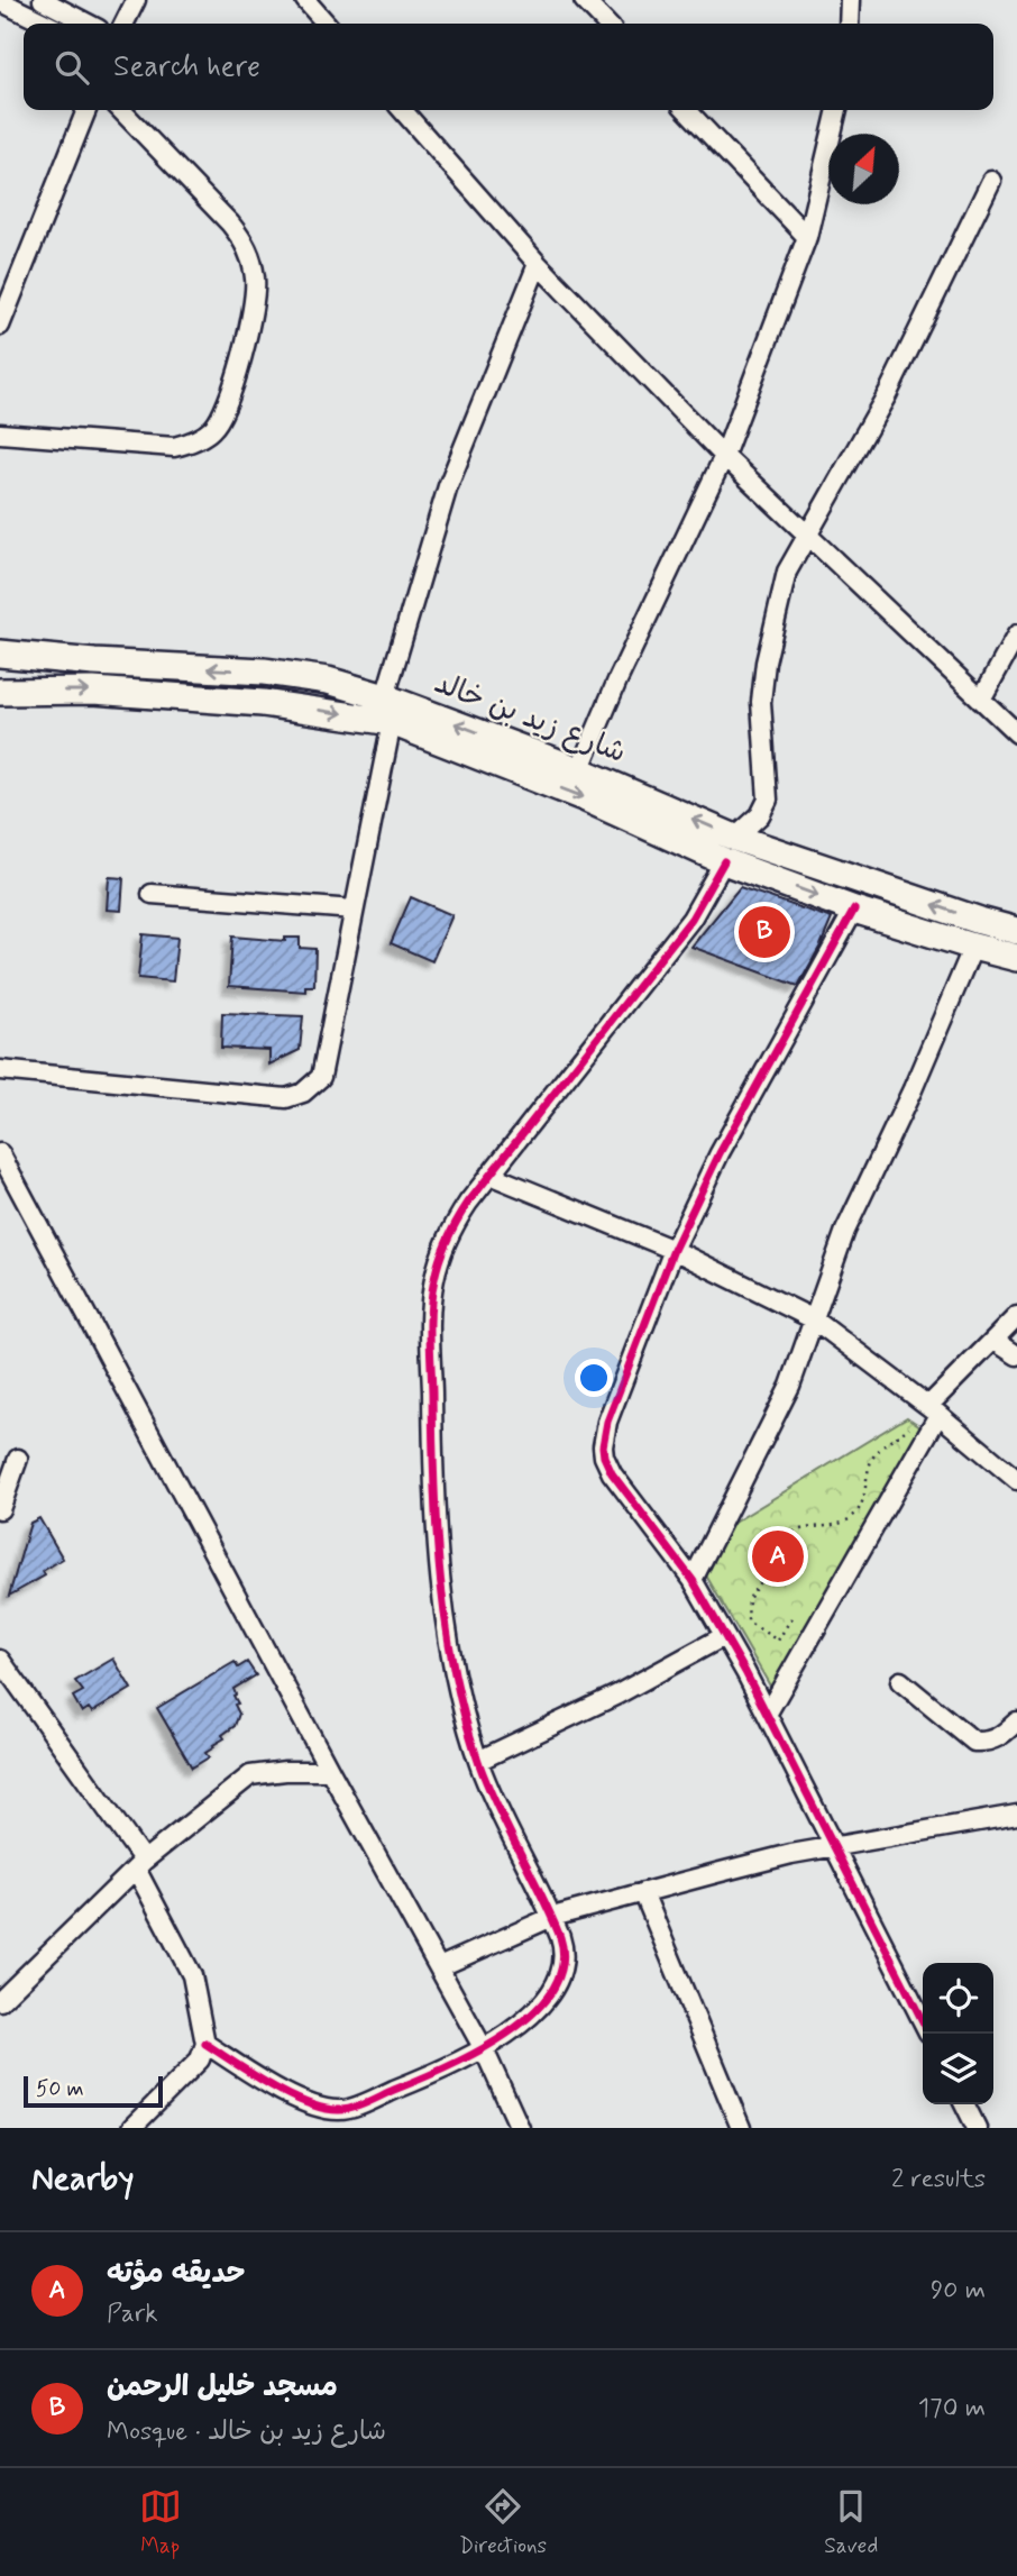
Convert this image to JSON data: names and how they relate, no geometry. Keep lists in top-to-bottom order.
{
  "streets": {
    "main road": ["شارع زيد بن خالد"]
  },
  "scale_bar": "50 m",
  "north": "top right",
  "page": {
    "search": "Search here",
    "pins": ["B", "A"],
    "scale": "50 m",
    "heading": ["Nearby", "2 results"],
    "list": [
      {
        "mark": "A",
        "name": "حديقه مؤته",
        "note": "Park",
        "value": "90 m"
      },
      {
        "mark": "B",
        "name": "مسجد خليل الرحمن",
        "note": "Mosque · شارع زيد بن خالد",
        "value": "170 m"
      }
    ],
    "nav": ["Map", "Directions", "Saved"]
  }
}
